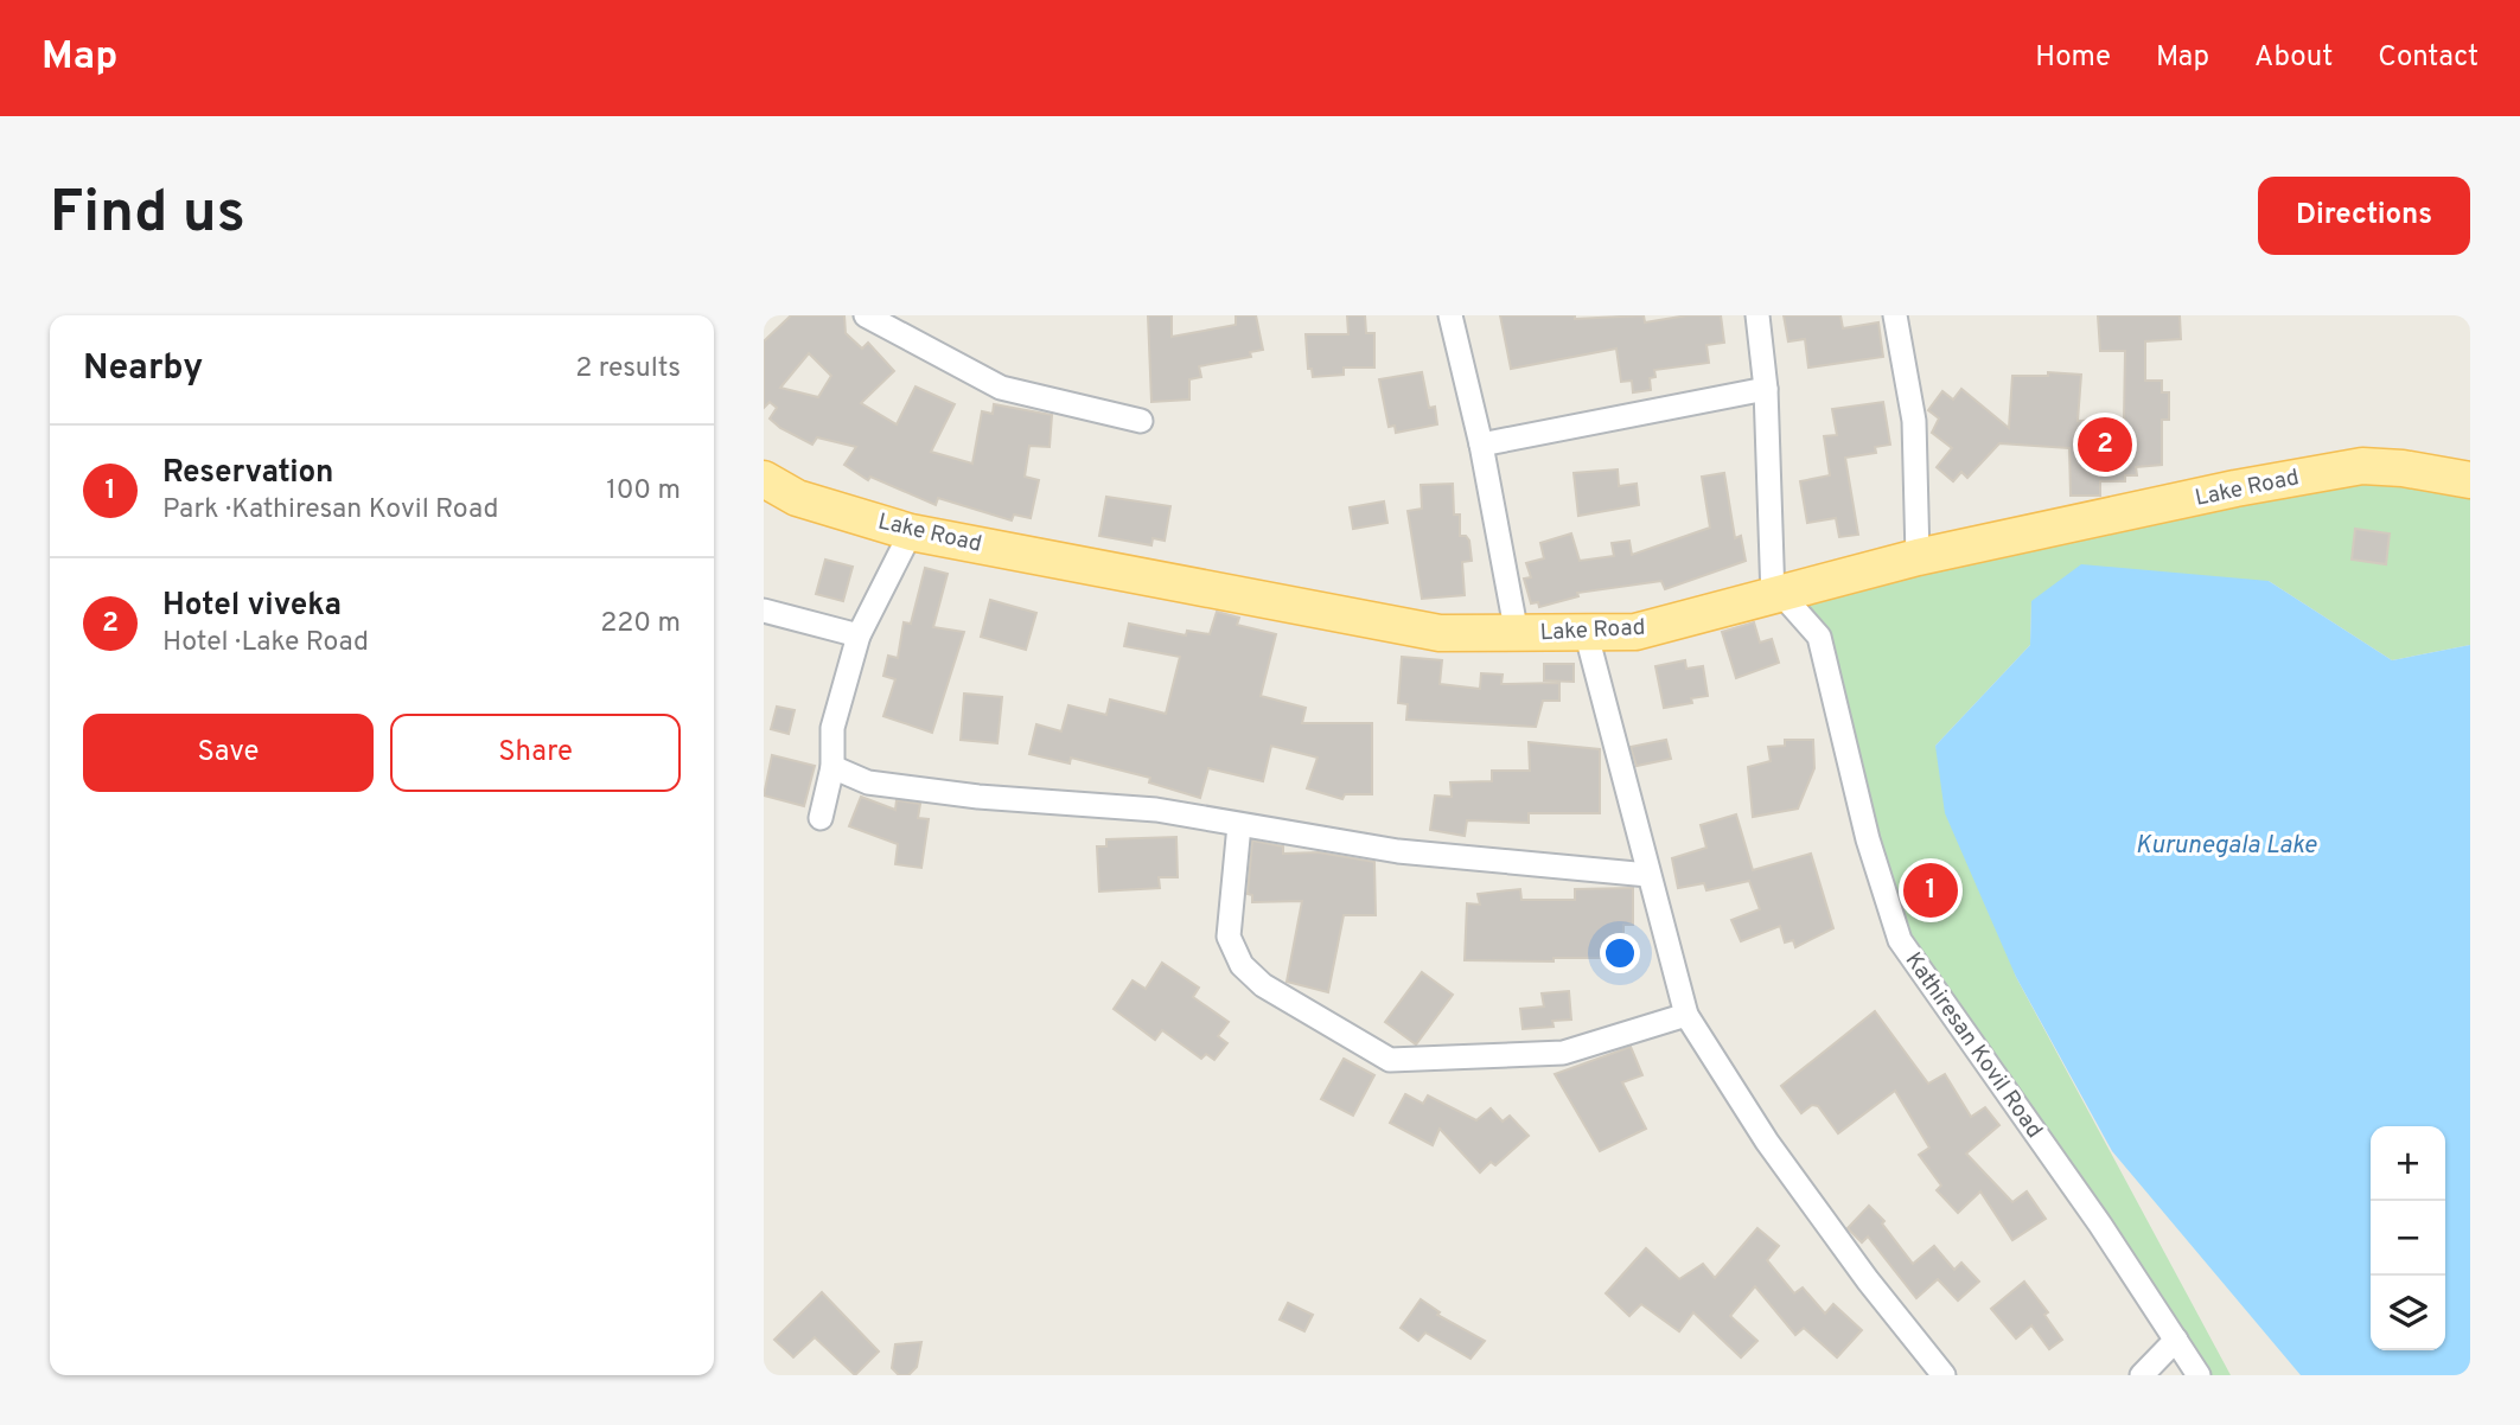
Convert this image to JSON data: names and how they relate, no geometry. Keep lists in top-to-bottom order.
{
  "streets": {
    "main road": ["Lake Road"],
    "street": ["Kathiresan Kovil Road"]
  },
  "crossings": [
    ["Lake Road", "Kathiresan Kovil Road"]
  ],
  "water": ["Kurunegala Lake"],
  "page": {
    "header": "Map",
    "nav": [
      "Home",
      "Map",
      "About",
      "Contact"
    ],
    "buttons": [
      "Directions",
      ["Save", "Share"]
    ],
    "title": "Find us",
    "heading": ["Nearby", "2 results"],
    "pins": ["2", "1"],
    "list": [
      {
        "mark": "1",
        "name": "Reservation",
        "note": "Park · Kathiresan Kovil Road",
        "value": "100 m"
      },
      {
        "mark": "2",
        "name": "Hotel viveka",
        "note": "Hotel · Lake Road",
        "value": "220 m"
      }
    ],
    "map_buttons": ["+", "−"]
  }
}
